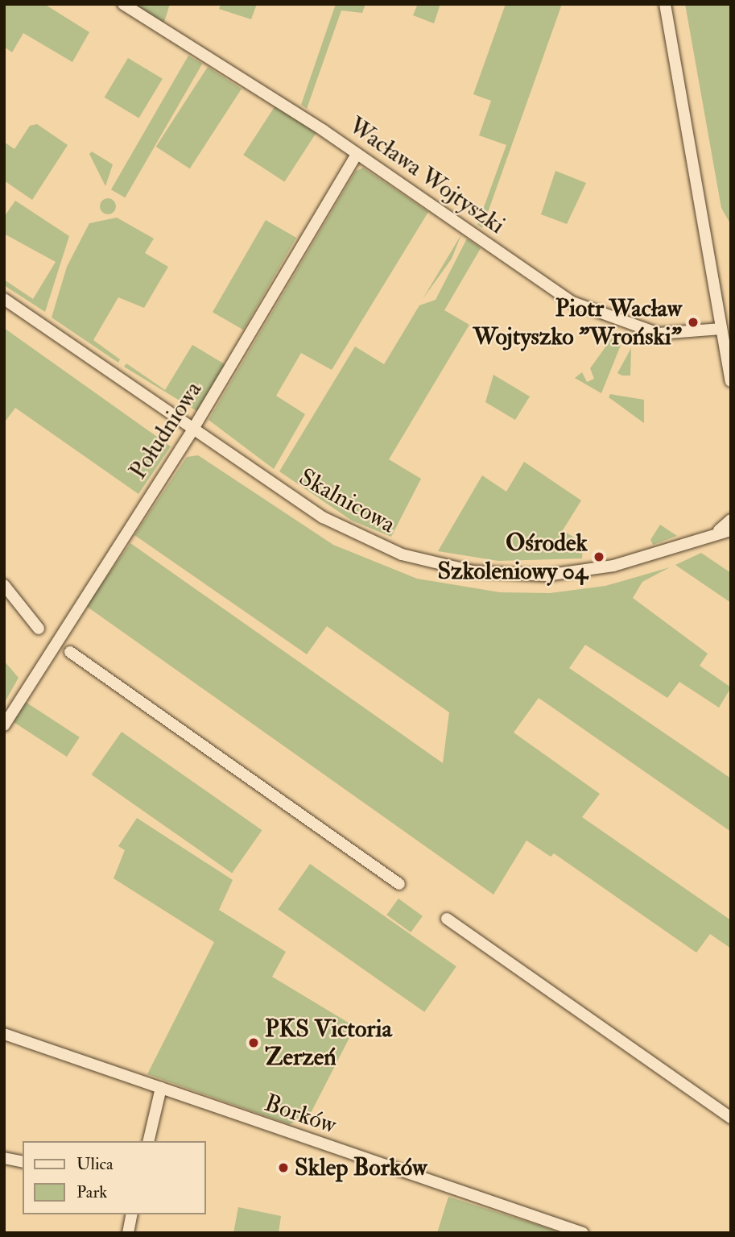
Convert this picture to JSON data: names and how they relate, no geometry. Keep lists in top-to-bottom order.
{
  "streets": {
    "street": [
      "Wacława Wojtyszki",
      "Południowa",
      "Skalnicowa",
      "Borków"
    ]
  },
  "crossings": [
    ["Wacława Wojtyszki", "Południowa"],
    ["Południowa", "Skalnicowa"]
  ],
  "places": [
    "Piotr Wacław Wojtyszko \"Wroński\"",
    "Ośrodek Szkoleniowy 04",
    "PKS Victoria Zerzeń",
    "Sklep Borków"
  ],
  "legend": ["Ulica", "Park"]
}
